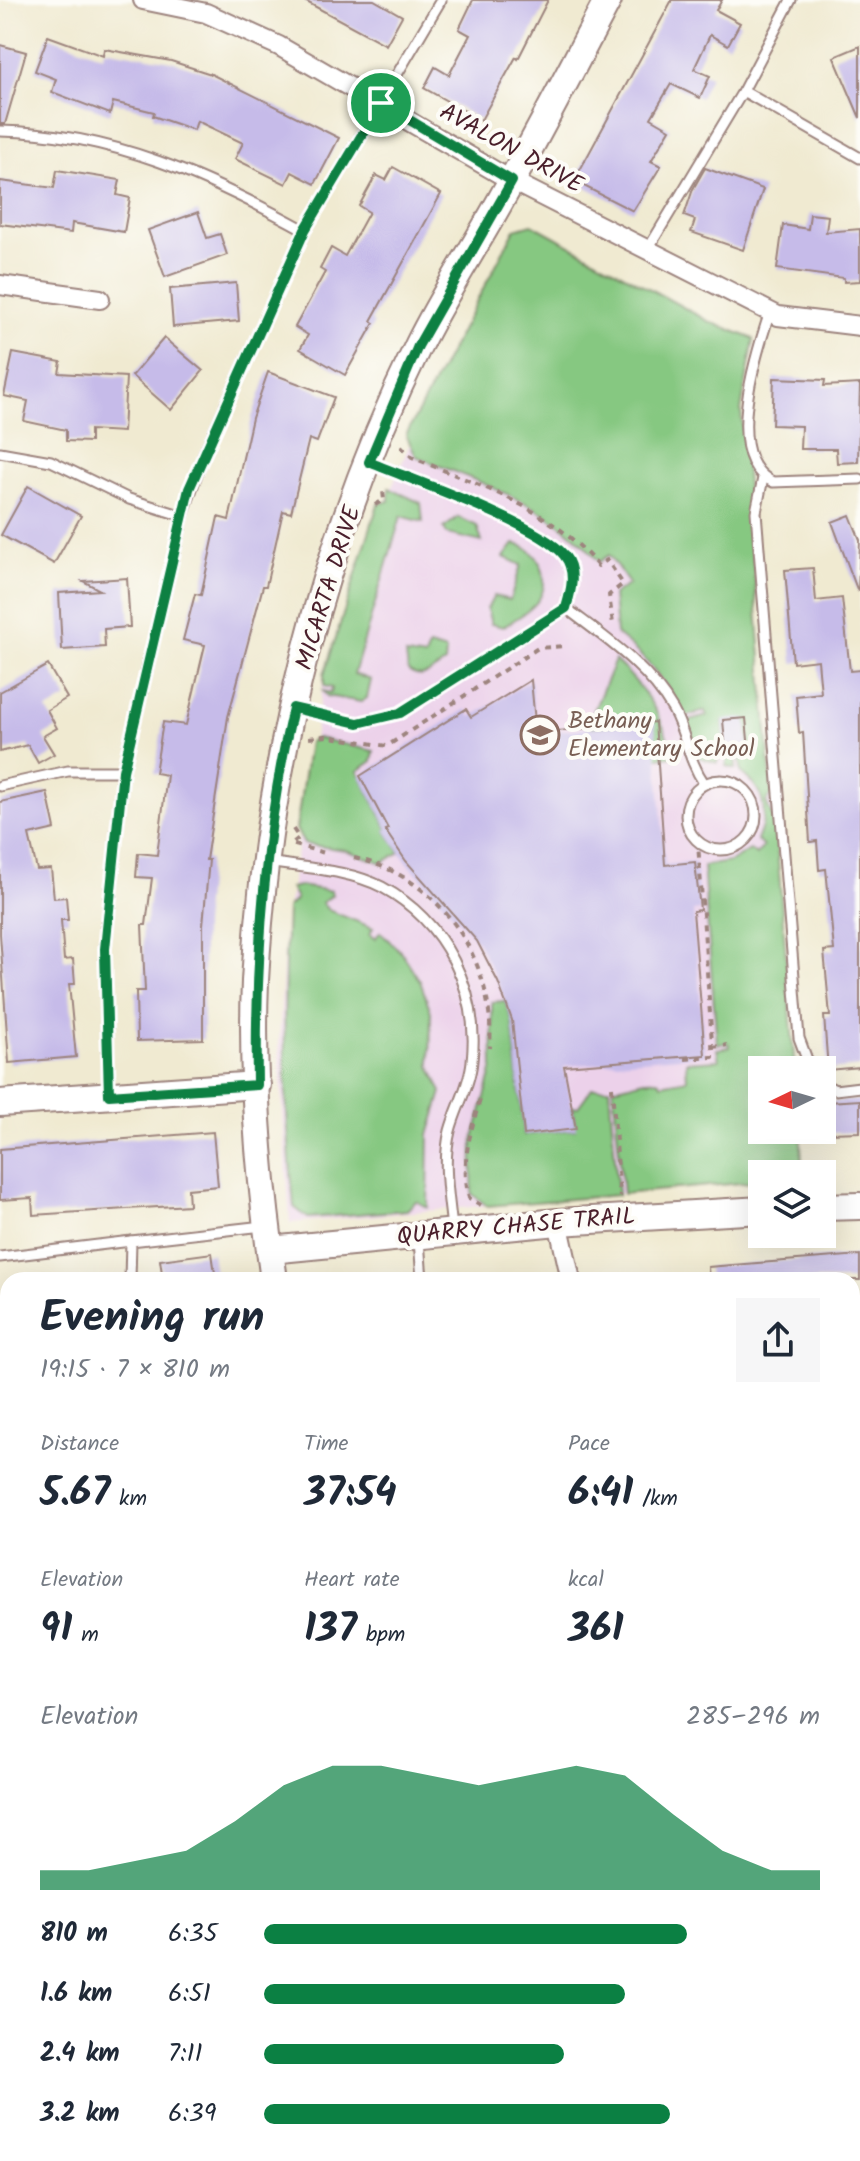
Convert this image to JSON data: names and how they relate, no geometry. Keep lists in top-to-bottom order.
{
  "streets": {
    "street": ["AVALON DRIVE", "MICARTA DRIVE", "QUARRY CHASE TRAIL"]
  },
  "crossings": [
    ["AVALON DRIVE", "MICARTA DRIVE"],
    ["MICARTA DRIVE", "QUARRY CHASE TRAIL"]
  ],
  "places": {
    "school or university": ["Bethany Elementary School"]
  },
  "north": "left",
  "page": {
    "heading": ["Evening run", "19:15 · 7 × 810 m"],
    "stats": [
      ["Distance", "5.67 km"],
      ["Time", "37:54"],
      ["Pace", "6:41 /km"],
      ["Elevation", "91 m"],
      ["Heart rate", "137 bpm"],
      ["kcal", "361"]
    ],
    "chart": ["Elevation", "285–296 m"],
    "list": [
      {
        "name": "810 m",
        "note": "6:35"
      },
      {
        "name": "1.6 km",
        "note": "6:51"
      },
      {
        "name": "2.4 km",
        "note": "7:11"
      },
      {
        "name": "3.2 km",
        "note": "6:39"
      }
    ]
  }
}
